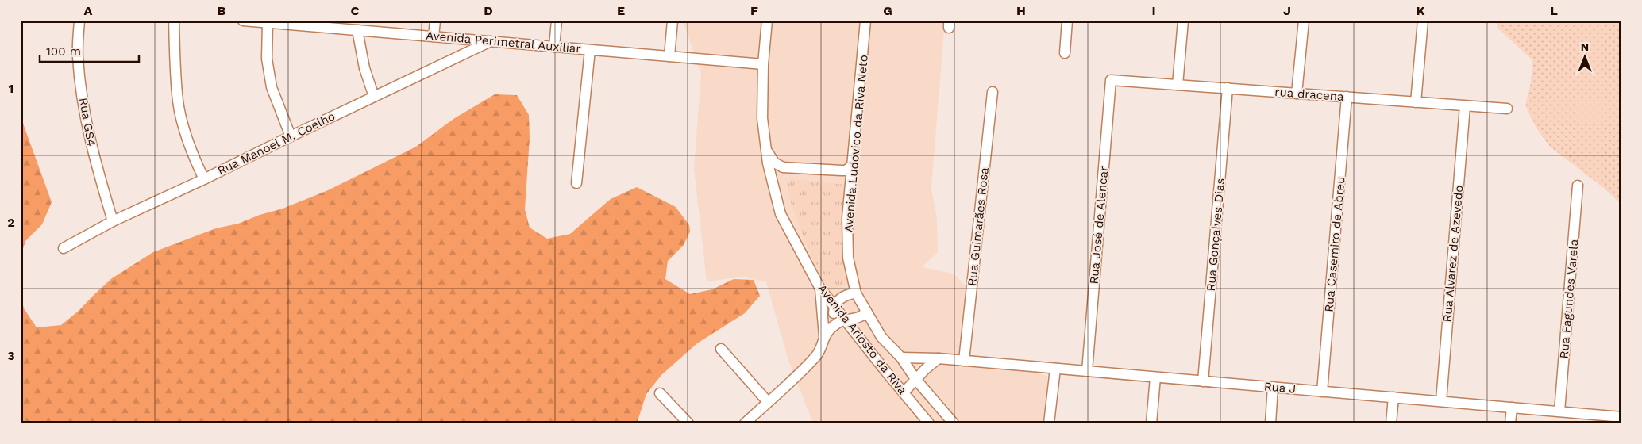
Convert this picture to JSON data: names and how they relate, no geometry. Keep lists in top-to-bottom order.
{
  "streets": {
    "street": [
      "Avenida Perimetral Auxiliar",
      "rua dracena",
      "Rua GS4",
      "Rua Manoel M. Coelho",
      "Avenida Ludovico da Riva Neto",
      "Rua José de Alencar",
      "Rua Guimarães Rosa",
      "Rua Gonçalves Dias",
      "Rua Casemiro de Abreu",
      "Rua Alvarez de Azevedo",
      "Rua Fagundes Varela",
      "Avenida Ariosto da Riva",
      "Rua J"
    ]
  },
  "crossings": [
    ["Avenida Perimetral Auxiliar", "Rua Manoel M. Coelho"],
    ["Avenida Perimetral Auxiliar", "Avenida Ariosto da Riva"],
    ["rua dracena", "Rua José de Alencar"],
    ["rua dracena", "Rua Gonçalves Dias"],
    ["rua dracena", "Rua Casemiro de Abreu"],
    ["rua dracena", "Rua Alvarez de Azevedo"],
    ["Rua GS4", "Rua Manoel M. Coelho"],
    ["Avenida Ludovico da Riva Neto", "Rua J"],
    ["Rua José de Alencar", "Rua J"],
    ["Rua Guimarães Rosa", "Rua J"],
    ["Rua Gonçalves Dias", "Rua J"],
    ["Rua Casemiro de Abreu", "Rua J"],
    ["Rua Alvarez de Azevedo", "Rua J"],
    ["Rua Fagundes Varela", "Rua J"]
  ],
  "scale_bar": "100 m",
  "north": "top",
  "grid": {
    "columns": [
      "A",
      "B",
      "C",
      "D",
      "E",
      "F",
      "G",
      "H",
      "I",
      "J",
      "K",
      "L"
    ],
    "rows": ["1", "2", "3"]
  }
}
